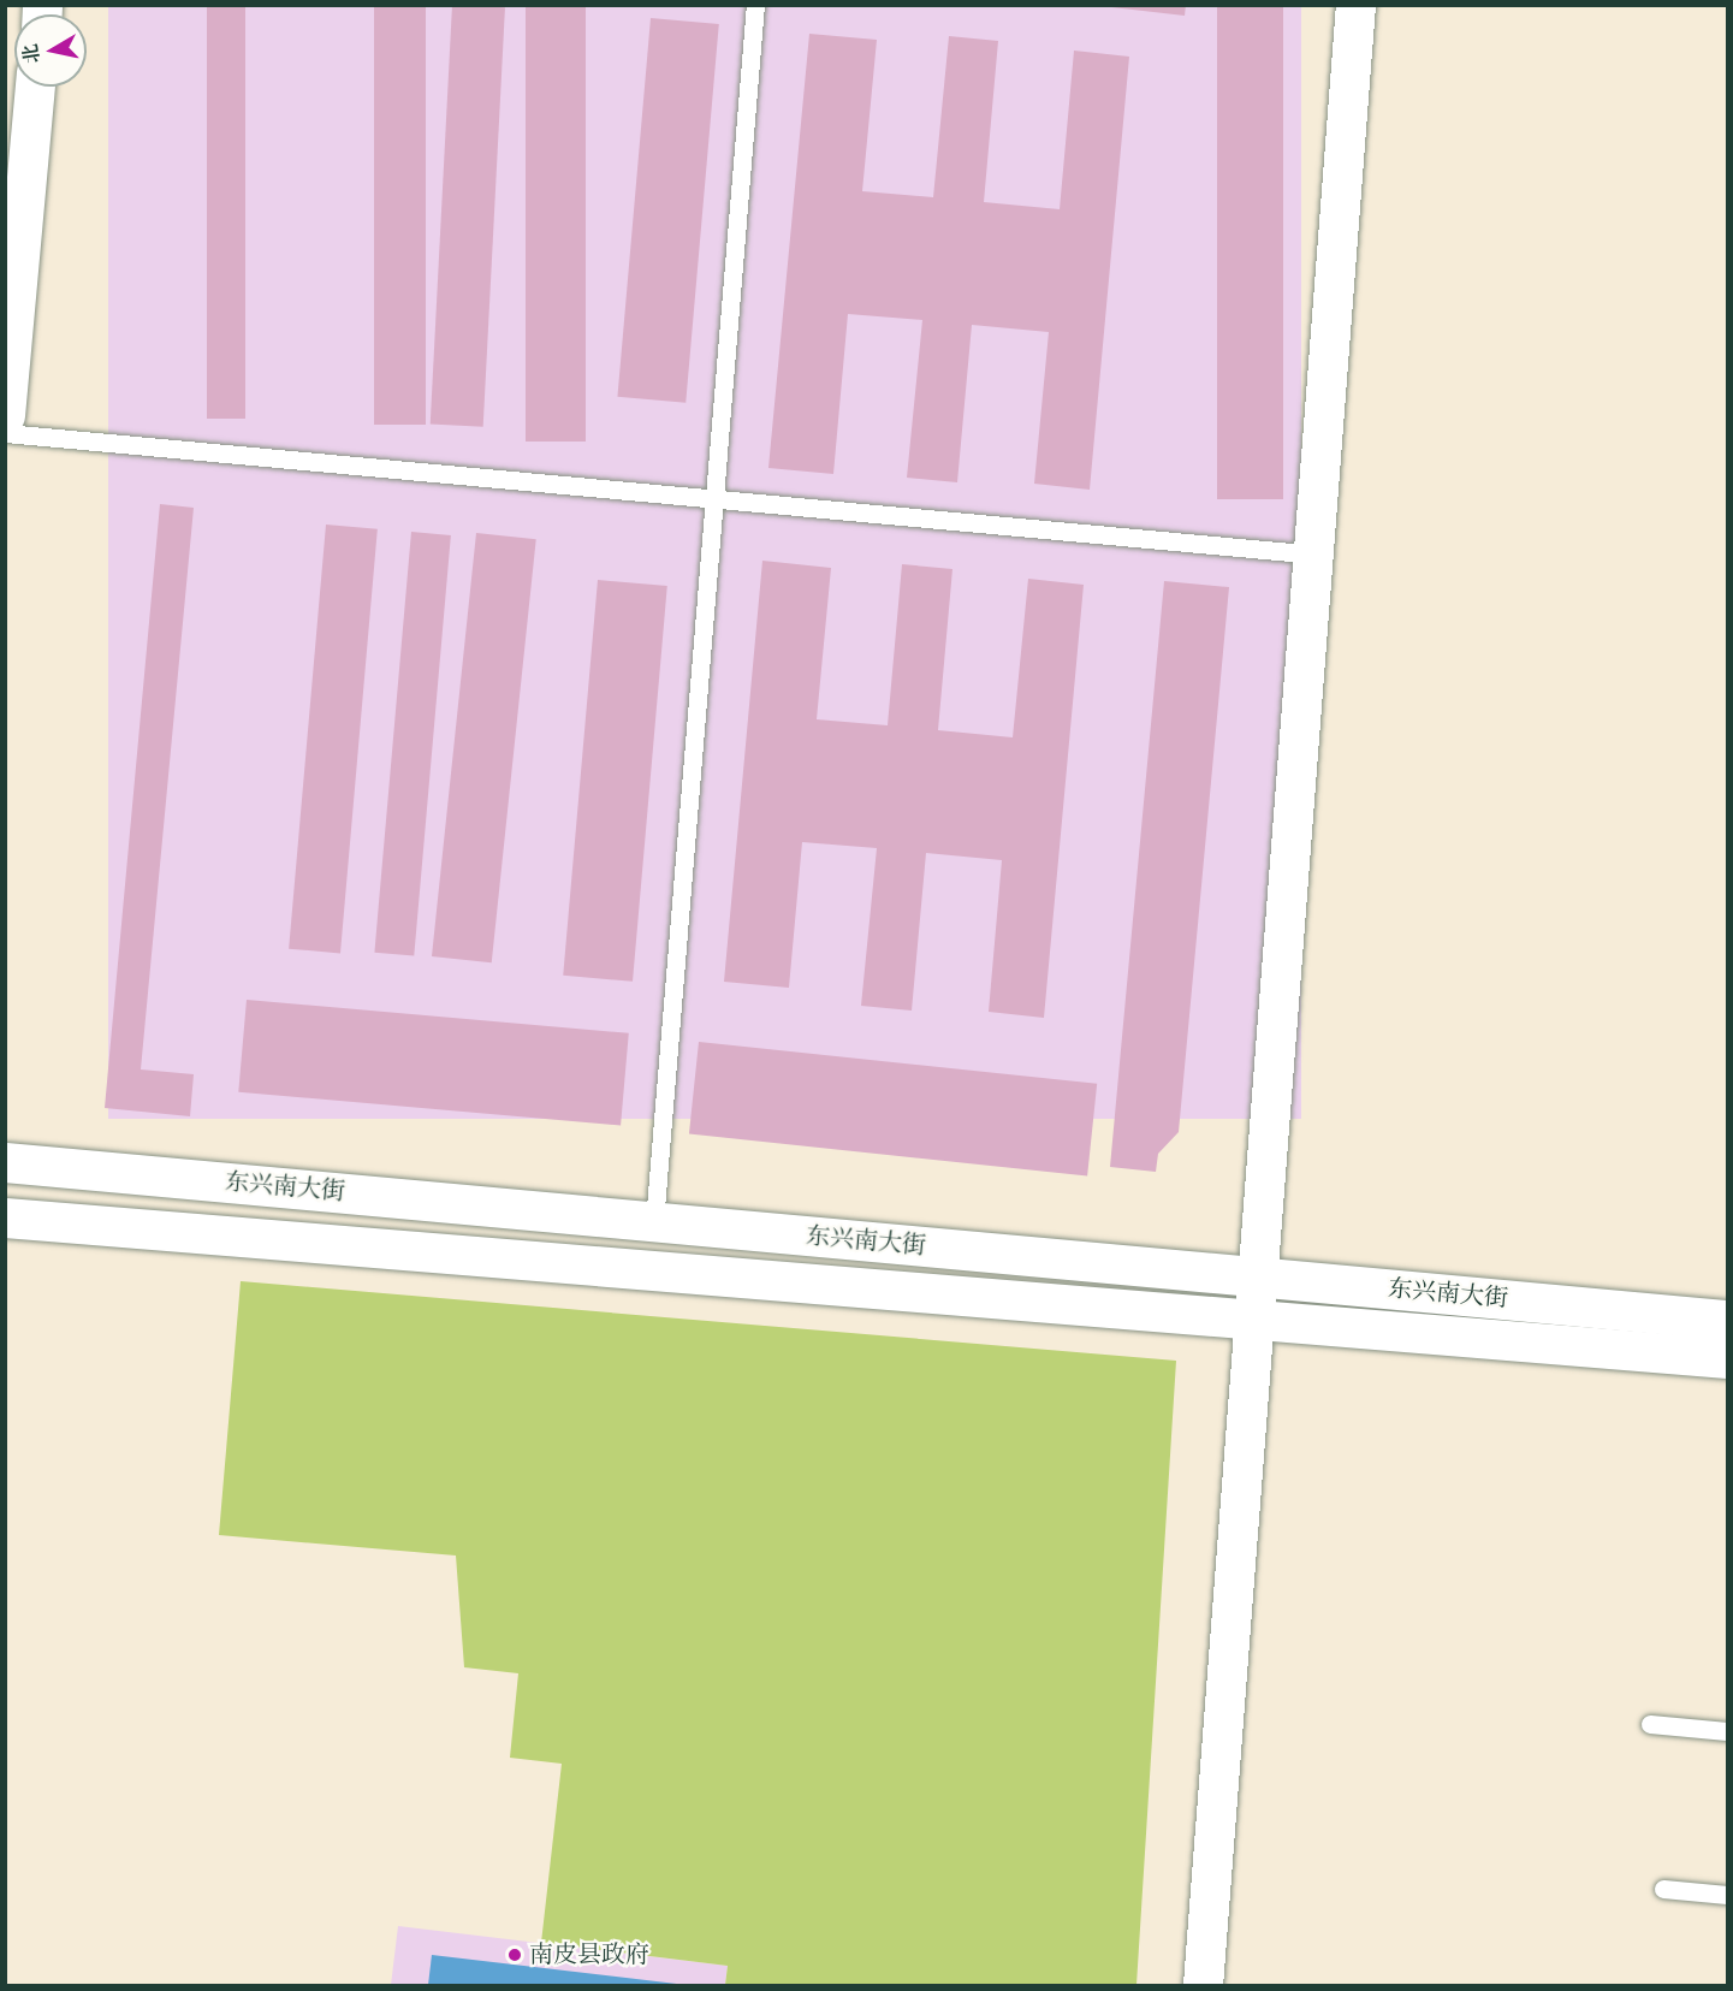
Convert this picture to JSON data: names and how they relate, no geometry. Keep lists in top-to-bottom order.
{
  "streets": {
    "street": ["东兴南大街"]
  },
  "places": ["南皮县政府"],
  "north": "left"
}
